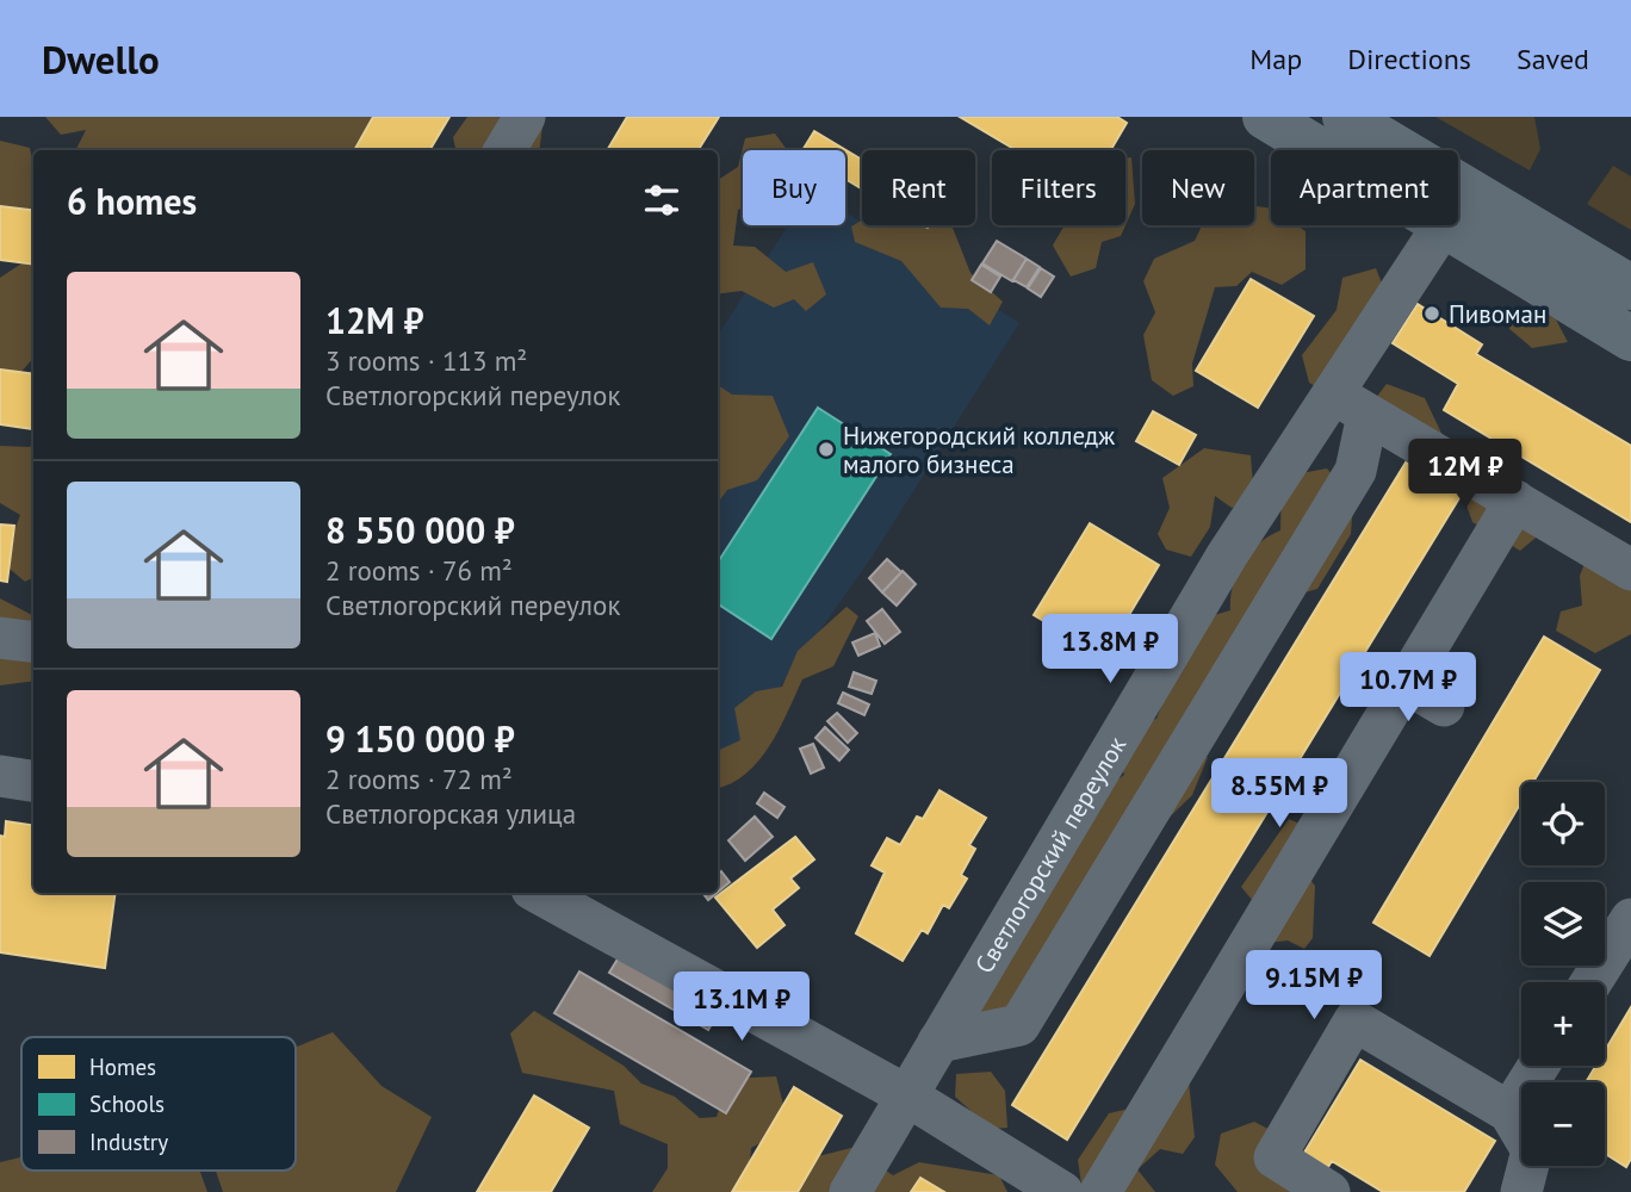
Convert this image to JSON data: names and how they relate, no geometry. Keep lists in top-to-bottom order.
{
  "streets": {
    "street": ["Светлогорский переулок"]
  },
  "places": ["Пивоман", "Нижегородский колледж малого бизнеса"],
  "legend": ["Homes", "Schools", "Industry"],
  "page": {
    "header": "Dwello",
    "nav": ["Map", "Directions", "Saved"],
    "chip": [
      "Buy",
      "Rent",
      "Filters",
      "New",
      "Apartment"
    ],
    "heading": "6 homes",
    "list": [
      {
        "name": "12M ₽",
        "note": "3 rooms · 113 m² · Светлогорский переулок"
      },
      {
        "name": "8 550 000 ₽",
        "note": "2 rooms · 76 m² · Светлогорский переулок"
      },
      {
        "name": "9 150 000 ₽",
        "note": "2 rooms · 72 m² · Светлогорская улица"
      }
    ],
    "price": [
      "12M ₽",
      "13.8M ₽",
      "10.7M ₽",
      "8.55M ₽",
      "9.15M ₽",
      "13.1M ₽"
    ],
    "map_buttons": ["+", "−"]
  }
}
